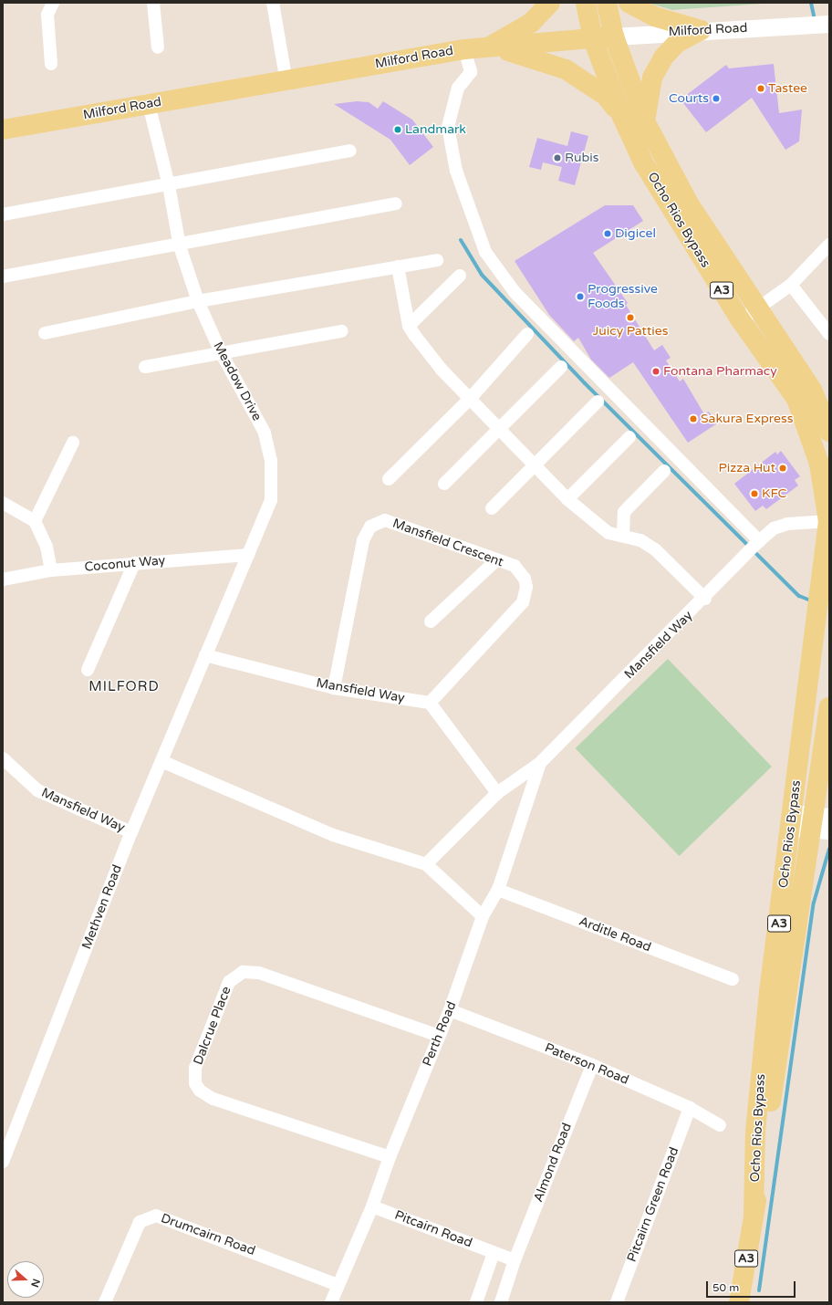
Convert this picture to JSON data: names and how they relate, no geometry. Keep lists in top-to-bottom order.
{
  "streets": {
    "main road": ["Milford Road", "Ocho Rios Bypass", "A3"],
    "street": [
      "Meadow Drive",
      "Mansfield Crescent",
      "Coconut Way",
      "Mansfield Way",
      "Methven Road",
      "Arditle Road",
      "Dalcrue Place",
      "Perth Road",
      "Paterson Road",
      "Almond Road",
      "Pitcairn Green Road",
      "Pitcairn Road",
      "Drumcairn Road"
    ]
  },
  "crossings": [
    ["Milford Road", "Ocho Rios Bypass"],
    ["Milford Road", "Meadow Drive"],
    ["Ocho Rios Bypass", "A3"],
    ["Ocho Rios Bypass", "Mansfield Way"],
    ["Meadow Drive", "Coconut Way"],
    ["Meadow Drive", "Mansfield Way"],
    ["Meadow Drive", "Methven Road"],
    ["Mansfield Crescent", "Mansfield Way"],
    ["Mansfield Way", "Methven Road"],
    ["Mansfield Way", "Perth Road"],
    ["Arditle Road", "Perth Road"],
    ["Dalcrue Place", "Perth Road"],
    ["Perth Road", "Paterson Road"],
    ["Perth Road", "Pitcairn Road"],
    ["Perth Road", "Drumcairn Road"],
    ["Paterson Road", "Almond Road"],
    ["Paterson Road", "Pitcairn Green Road"]
  ],
  "districts": ["MILFORD"],
  "places": [
    "Tastee",
    "Courts",
    "Landmark",
    "Rubis",
    "Digicel",
    "Progressive Foods",
    "Juicy Patties",
    "Fontana Pharmacy",
    "Sakura Express",
    "Pizza Hut",
    "KFC"
  ],
  "scale_bar": "50 m",
  "north": "right"
}
